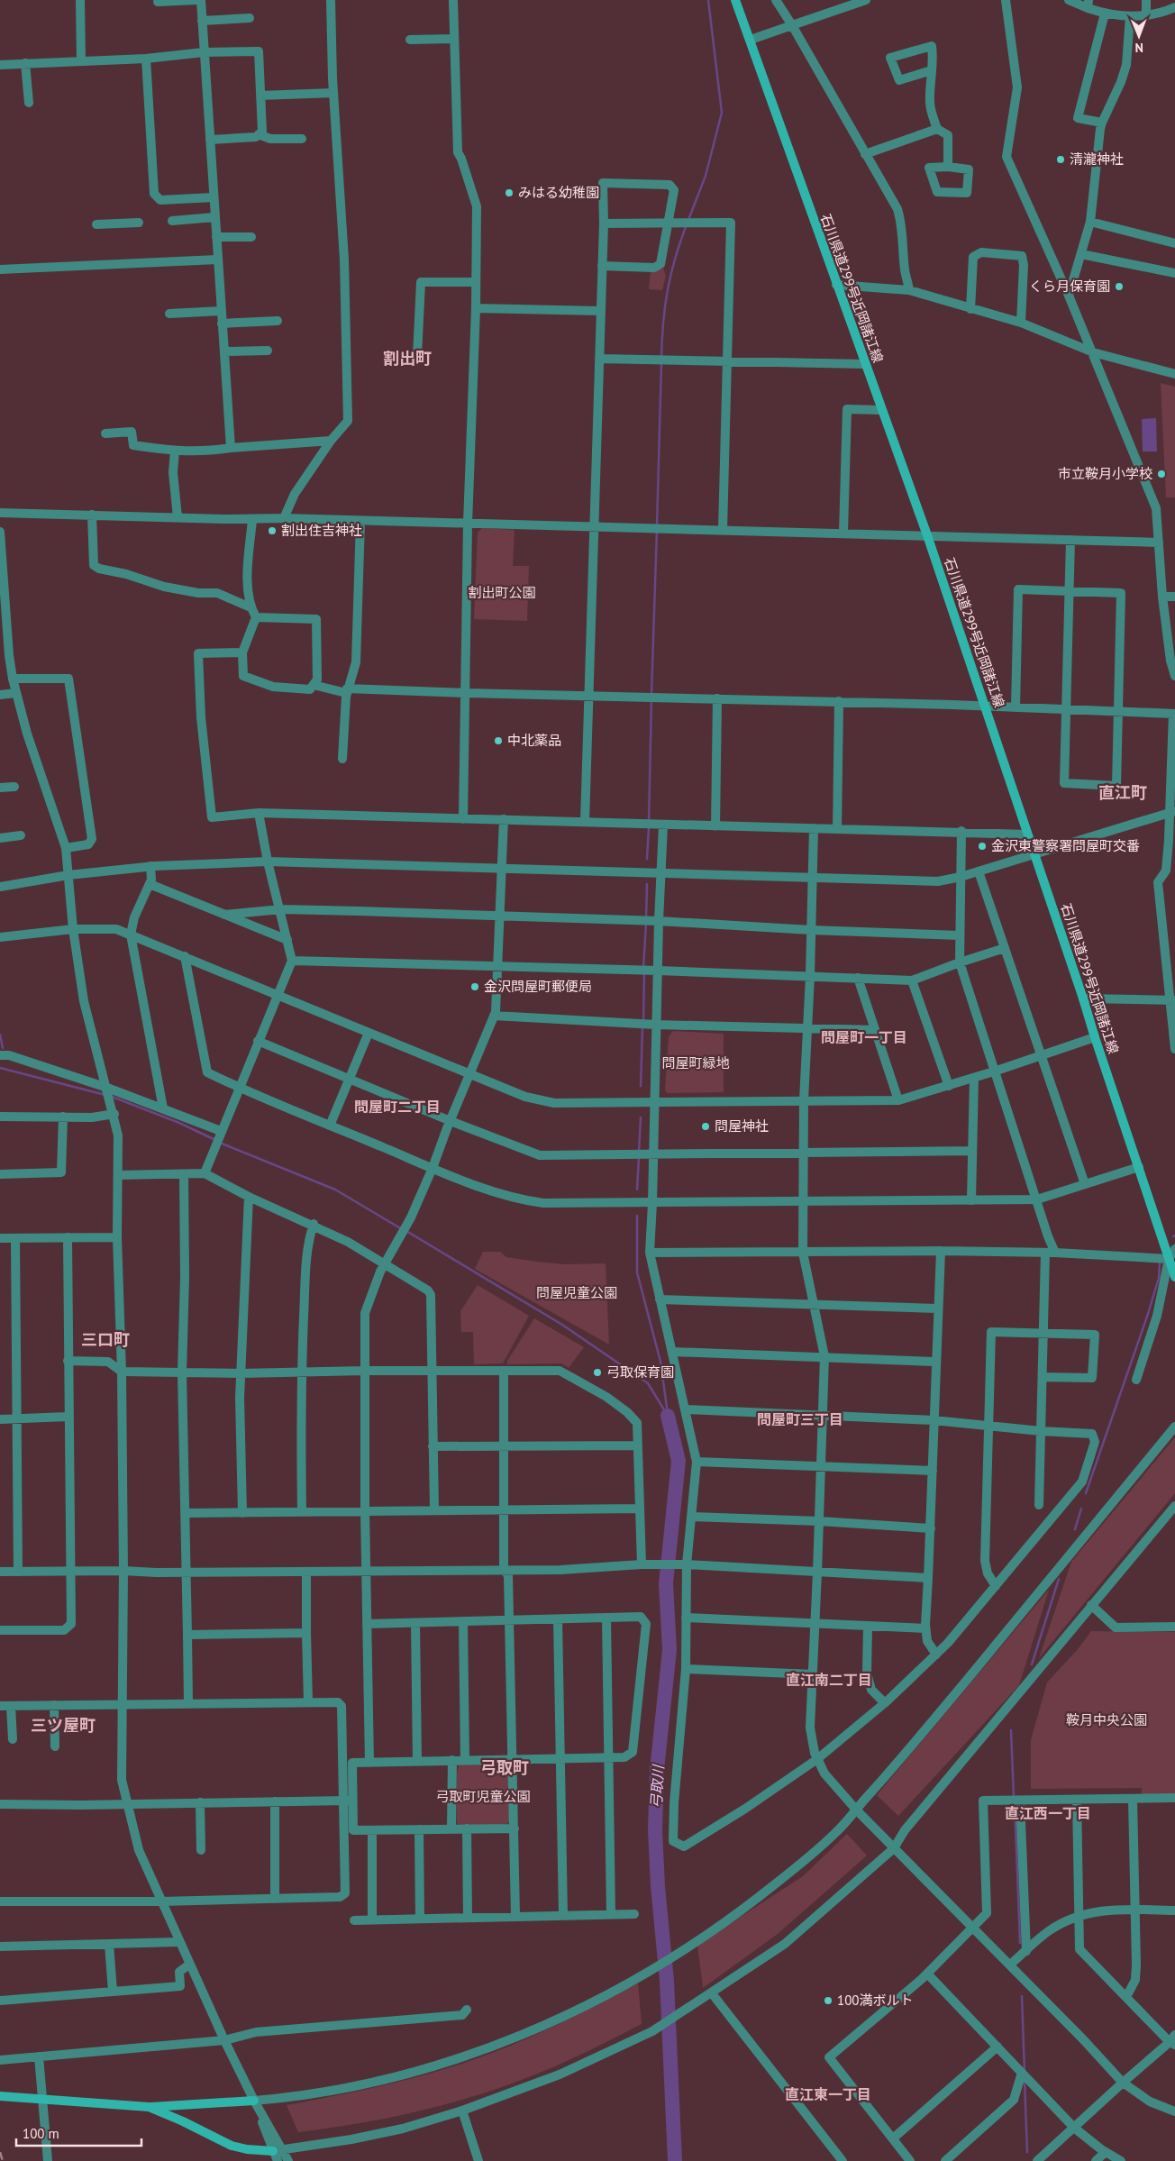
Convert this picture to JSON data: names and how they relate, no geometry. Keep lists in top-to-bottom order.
{
  "streets": {
    "main road": ["石川県道299号近岡諸江線"]
  },
  "districts": [
    "割出町",
    "直江町",
    "問屋町一丁目",
    "問屋町二丁目",
    "三口町",
    "問屋町三丁目",
    "直江南二丁目",
    "三ツ屋町",
    "弓取町",
    "直江西一丁目",
    "直江東一丁目"
  ],
  "water": ["弓取川"],
  "parks": [
    "割出町公園",
    "問屋町緑地",
    "問屋児童公園",
    "鞍月中央公園",
    "弓取町児童公園"
  ],
  "places": [
    "清瀧神社",
    "みはる幼稚園",
    "くら月保育園",
    "市立鞍月小学校",
    "割出住吉神社",
    "中北薬品",
    "金沢東警察署問屋町交番",
    "金沢問屋町郵便局",
    "問屋神社",
    "弓取保育園",
    "100満ボルト"
  ],
  "scale_bar": "100 m",
  "north": "bottom"
}
